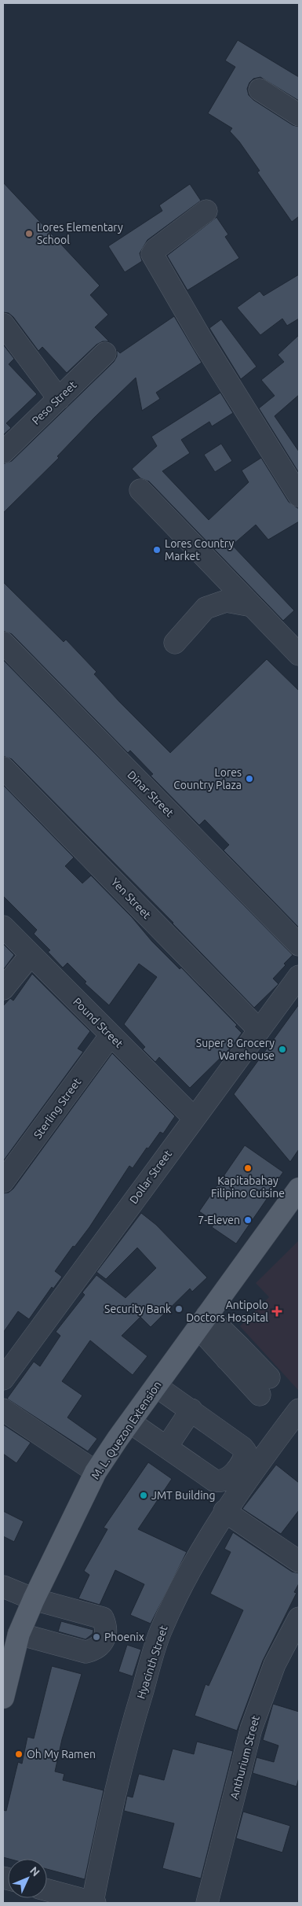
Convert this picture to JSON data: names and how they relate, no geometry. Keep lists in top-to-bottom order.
{
  "streets": {
    "main road": ["M. L. Quezon Extension"],
    "street": [
      "Peso Street",
      "Dinar Street",
      "Yen Street",
      "Pound Street",
      "Sterling Street",
      "Dollar Street",
      "Hyacinth Street",
      "Anthurium Street"
    ]
  },
  "crossings": [
    ["Yen Street", "Dollar Street"],
    ["Pound Street", "Sterling Street"],
    ["Pound Street", "Dollar Street"]
  ],
  "places": {
    "other": [
      "Lores Elementary School",
      "Lores Country Market",
      "Lores Country Plaza",
      "Super 8 Grocery Warehouse",
      "Kapitabahay Filipino Cuisine",
      "7-Eleven",
      "Security Bank",
      "JMT Building",
      "Phoenix",
      "Oh My Ramen"
    ],
    "health": ["Antipolo Doctors Hospital"]
  },
  "north": "top right"
}
